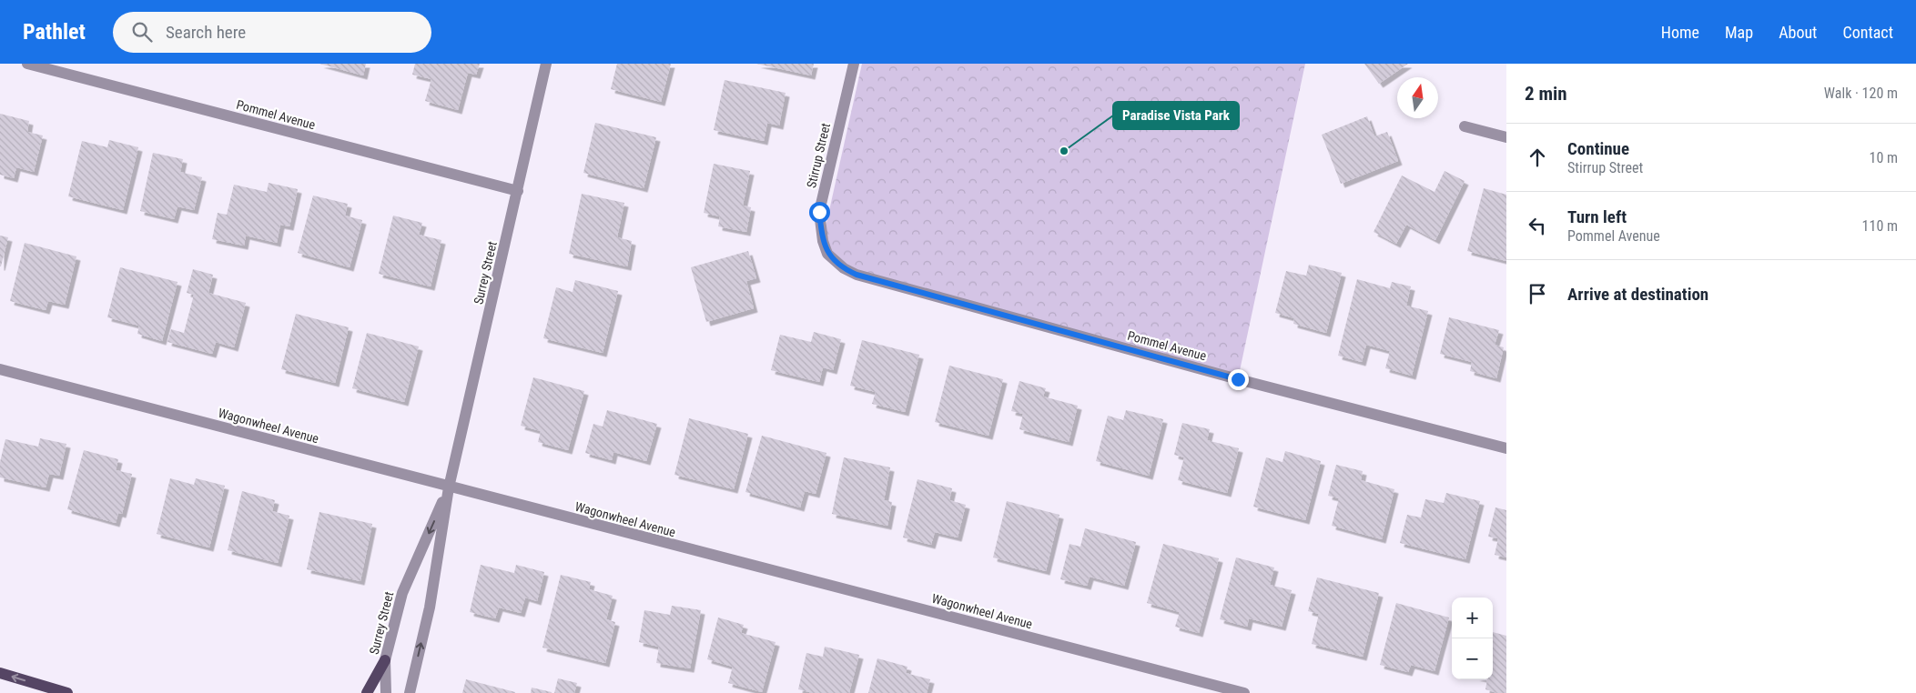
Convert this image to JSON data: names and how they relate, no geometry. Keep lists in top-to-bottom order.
{
  "streets": {
    "street": [
      "Pommel Avenue",
      "Stirrup Street",
      "Surrey Street",
      "Wagonwheel Avenue"
    ]
  },
  "crossings": [
    ["Pommel Avenue", "Stirrup Street"],
    ["Pommel Avenue", "Surrey Street"],
    ["Surrey Street", "Wagonwheel Avenue"]
  ],
  "places": ["Paradise Vista Park"],
  "north": "top",
  "page": {
    "header": "Pathlet",
    "search": "Search here",
    "nav": [
      "Home",
      "Map",
      "About",
      "Contact"
    ],
    "heading": ["2 min", "Walk · 120 m"],
    "list": [
      ["Continue", "Stirrup Street", "10 m"],
      ["Turn left", "Pommel Avenue", "110 m"],
      "Arrive at destination"
    ],
    "map_buttons": ["+", "−"]
  }
}
